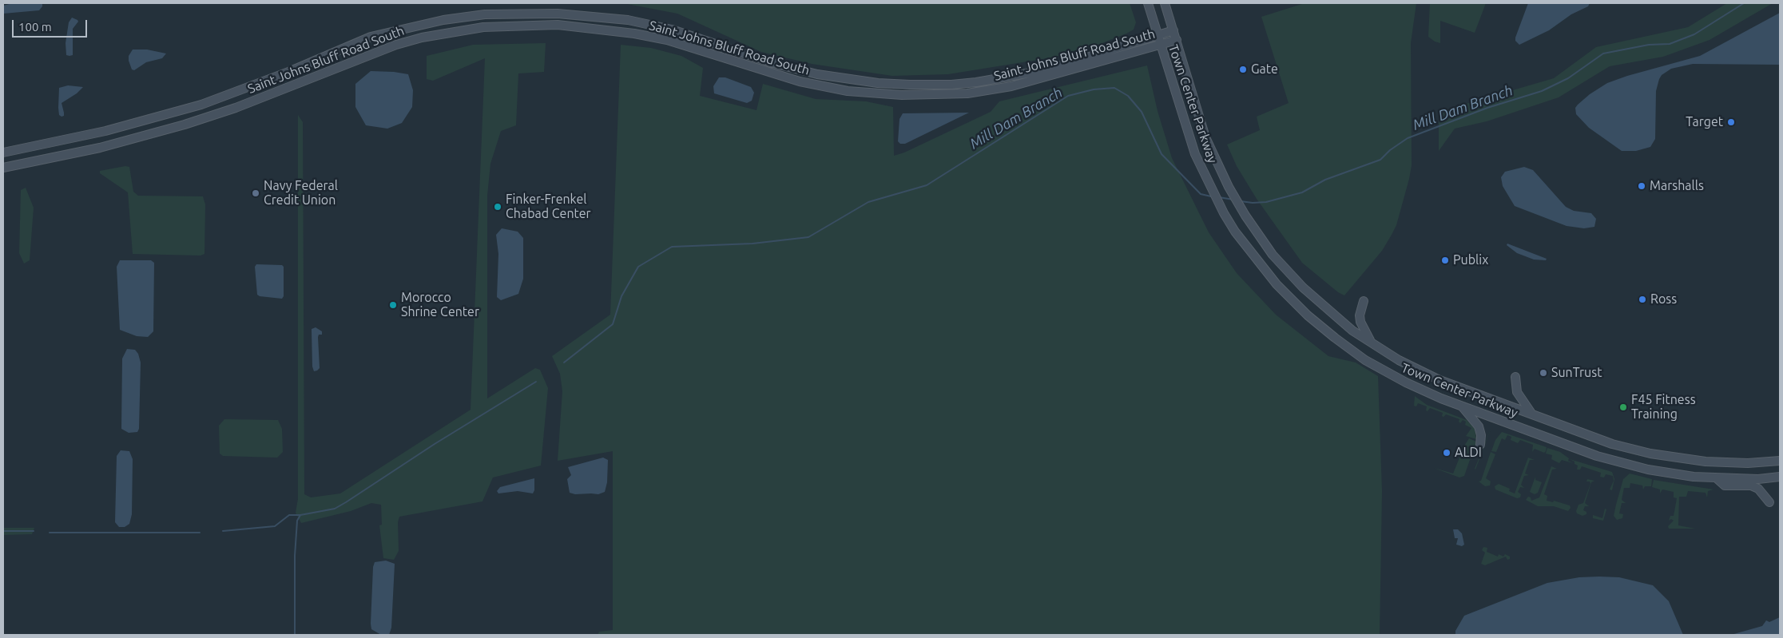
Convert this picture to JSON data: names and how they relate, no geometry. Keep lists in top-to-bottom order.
{
  "streets": {
    "main road": ["Saint Johns Bluff Road South", "Town Center Parkway"]
  },
  "crossings": [
    ["Saint Johns Bluff Road South", "Town Center Parkway"]
  ],
  "water": ["Mill Dam Branch"],
  "places": [
    "Gate",
    "Target",
    "Marshalls",
    "Navy Federal Credit Union",
    "Finker-Frenkel Chabad Center",
    "Publix",
    "Ross",
    "Morocco Shrine Center",
    "SunTrust",
    "F45 Fitness Training",
    "ALDI"
  ],
  "scale_bar": "100 m"
}
